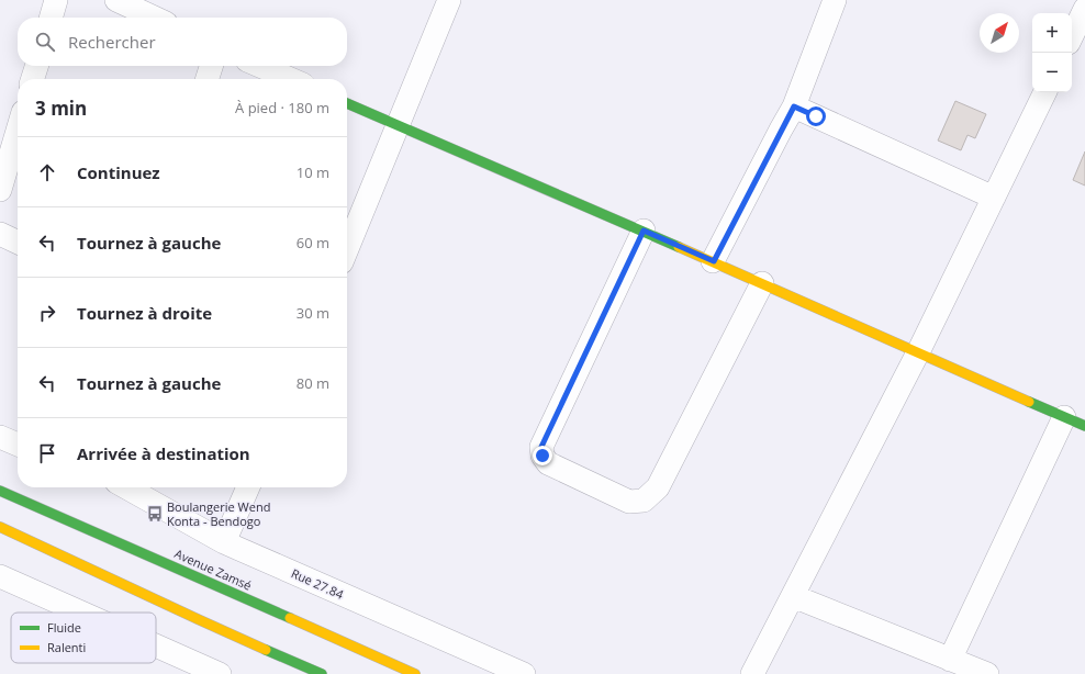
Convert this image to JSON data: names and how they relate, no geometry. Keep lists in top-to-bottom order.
{
  "streets": {
    "main road": ["Avenue Zamsé"],
    "street": ["Rue 27.84"]
  },
  "places": {
    "bus stop": ["Boulangerie Wend Konta - Bendogo"]
  },
  "legend": ["Fluide", "Ralenti"],
  "north": "top right",
  "page": {
    "map_buttons": ["+", "−"],
    "search": "Rechercher",
    "heading": ["3 min", "À pied · 180 m"],
    "list": [
      ["Continuez", "10 m"],
      ["Tournez à gauche", "60 m"],
      ["Tournez à droite", "30 m"],
      ["Tournez à gauche", "80 m"],
      "Arrivée à destination"
    ]
  }
}
